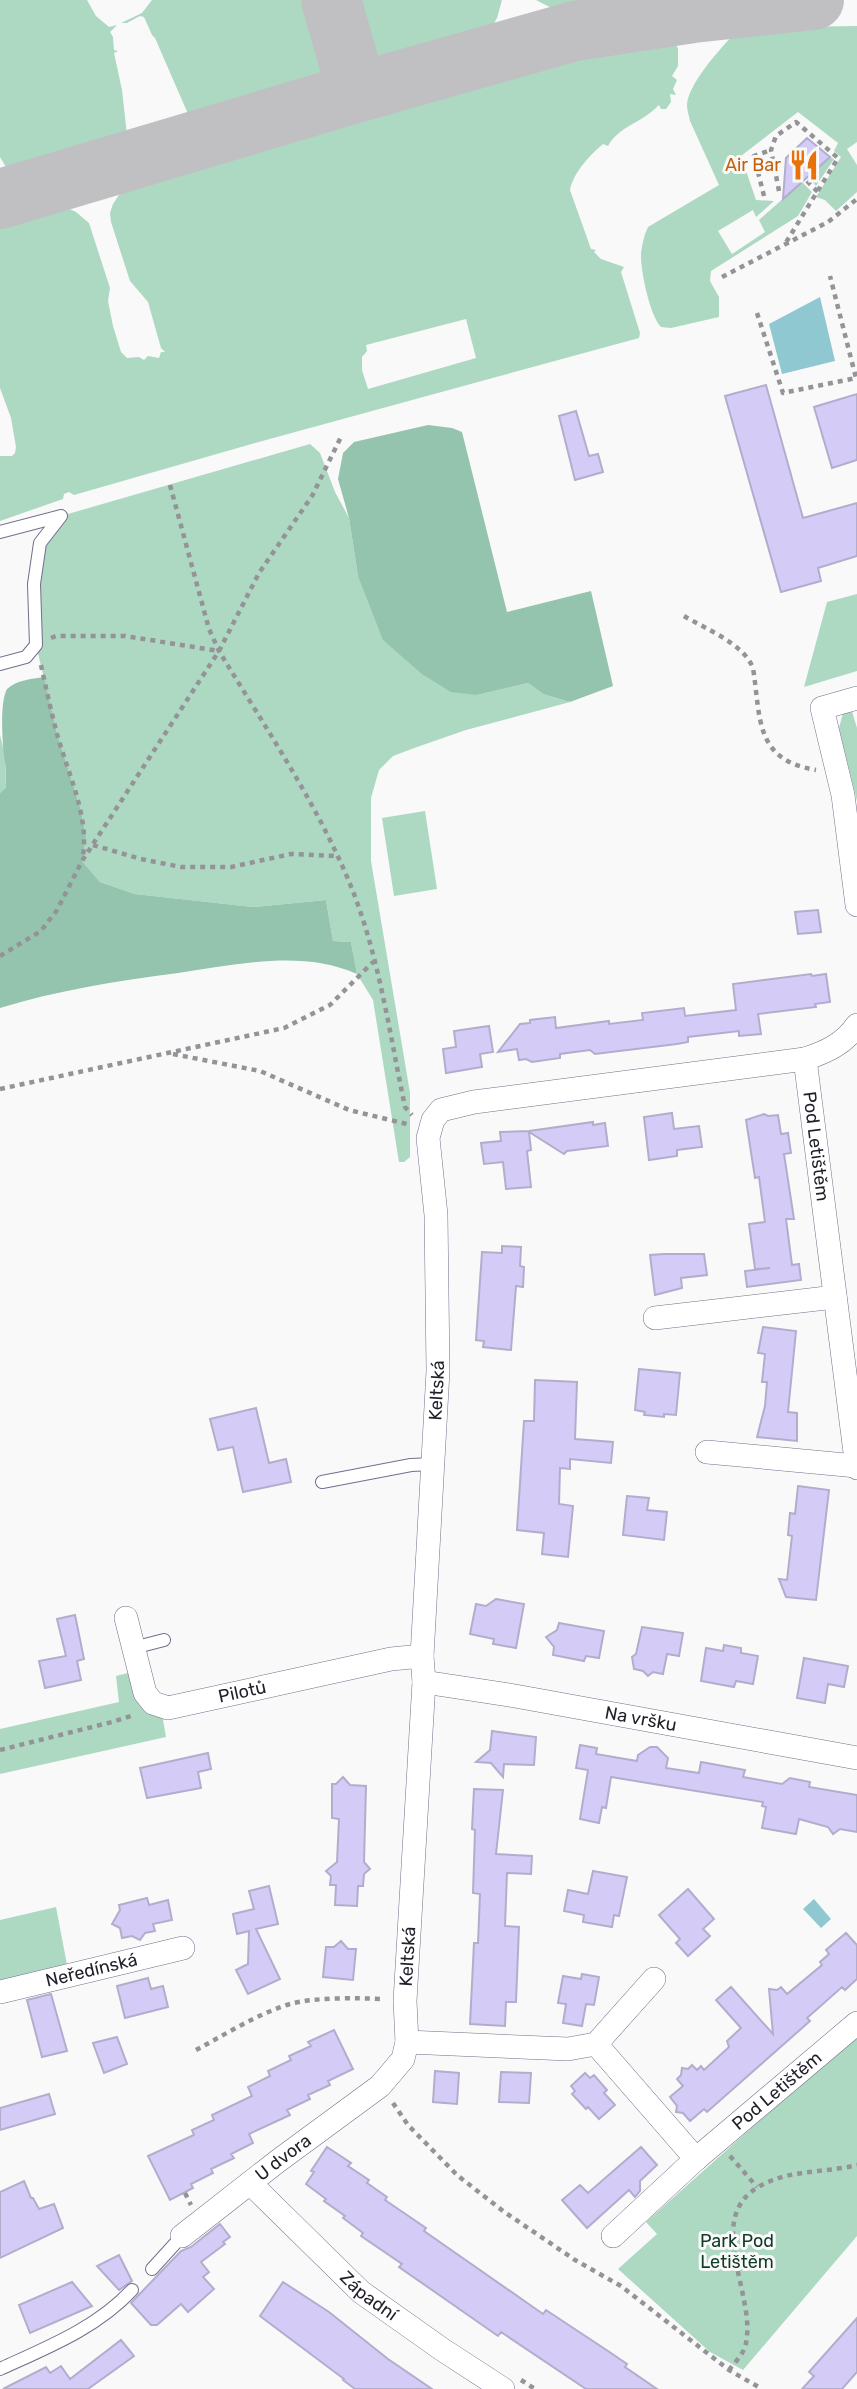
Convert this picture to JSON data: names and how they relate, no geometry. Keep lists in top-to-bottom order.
{
  "streets": {
    "street": [
      "Pod Letištěm",
      "Keltská",
      "Pilotů",
      "Na vršku",
      "Neředínská",
      "U dvora",
      "Západní"
    ]
  },
  "crossings": [
    ["Keltská", "Pilotů"],
    ["Keltská", "Na vršku"],
    ["Keltská", "U dvora"],
    ["U dvora", "Západní"]
  ],
  "parks": ["Park Pod Letištěm"],
  "places": {
    "restaurant": ["Air Bar"]
  }
}
